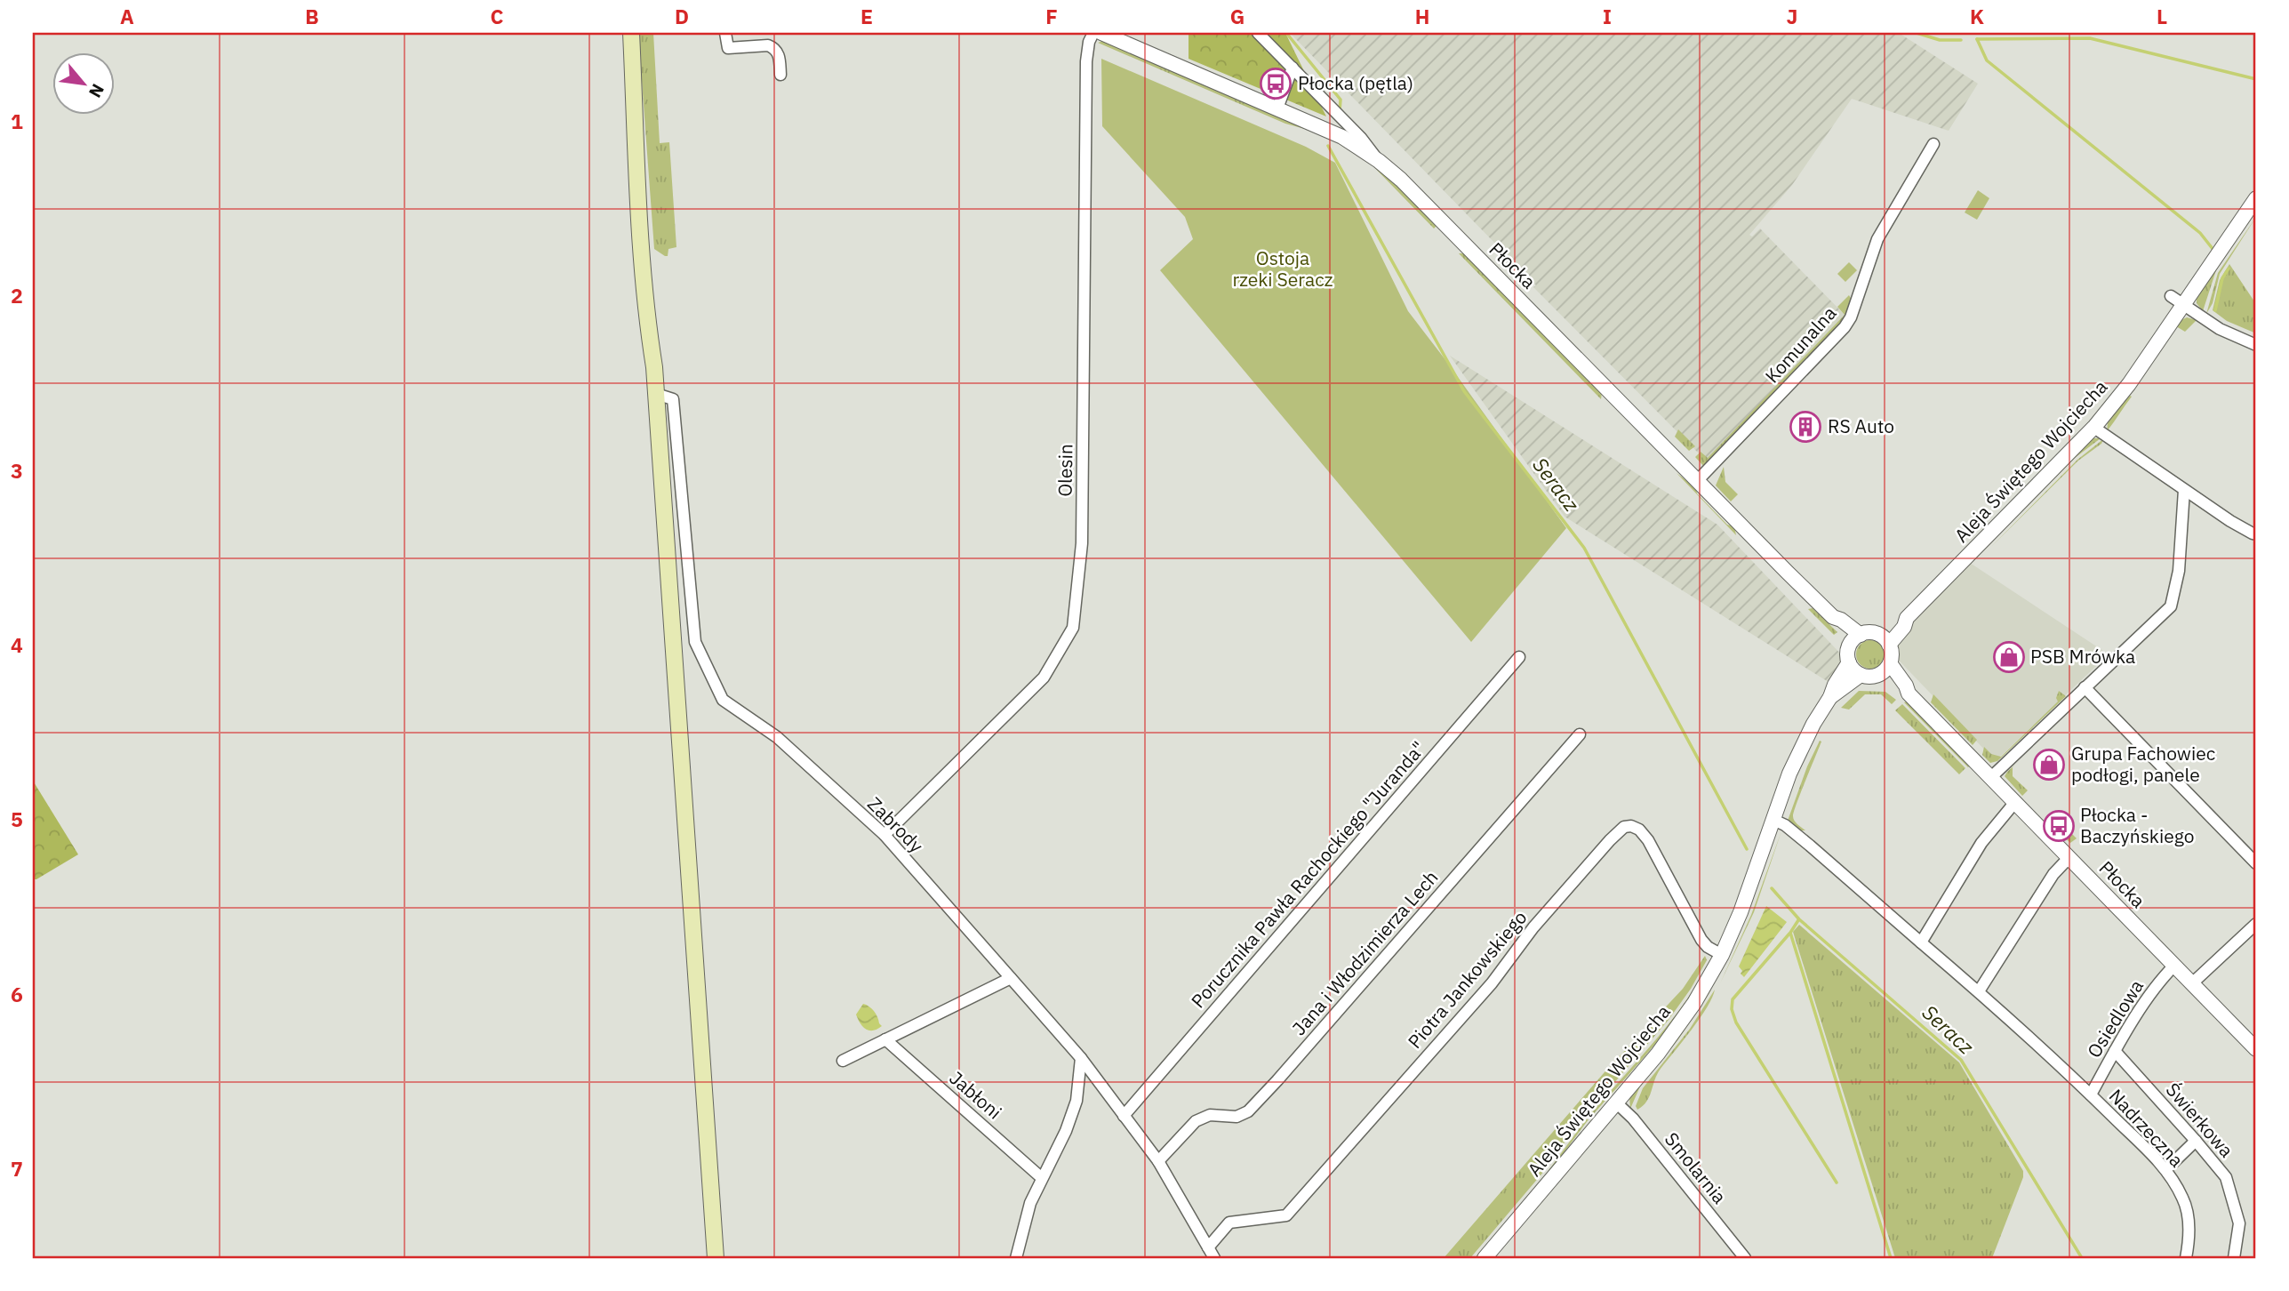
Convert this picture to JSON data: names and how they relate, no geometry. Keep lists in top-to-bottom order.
{
  "streets": {
    "street": [
      "Płocka",
      "Komunalna",
      "Aleja Świętego Wojciecha",
      "Olesin",
      "Zabrody",
      "Porucznika Pawła Rachockiego \"Juranda\"",
      "Jana i Włodzimierza Lech",
      "Piotra Jankowskiego",
      "Osiedlowa",
      "Jabłoni",
      "Świerkowa",
      "Nadrzeczna",
      "Smolarnia"
    ]
  },
  "crossings": [
    ["Płocka", "Komunalna"],
    ["Płocka", "Aleja Świętego Wojciecha"],
    ["Płocka", "Osiedlowa"],
    ["Aleja Świętego Wojciecha", "Piotra Jankowskiego"],
    ["Aleja Świętego Wojciecha", "Nadrzeczna"],
    ["Aleja Świętego Wojciecha", "Smolarnia"],
    ["Olesin", "Zabrody"],
    ["Zabrody", "Porucznika Pawła Rachockiego \"Juranda\""],
    ["Zabrody", "Jana i Włodzimierza Lech"],
    ["Zabrody", "Piotra Jankowskiego"],
    ["Osiedlowa", "Świerkowa"],
    ["Osiedlowa", "Nadrzeczna"]
  ],
  "water": ["Seracz"],
  "parks": ["Ostoja rzeki Seracz"],
  "places": {
    "bus stop": ["Płocka (pętla)", "Płocka - Baczyńskiego"],
    "building": ["RS Auto"],
    "shop": ["PSB Mrówka", "Grupa Fachowiec podłogi, panele"]
  },
  "north": "bottom right",
  "grid": {
    "columns": [
      "A",
      "B",
      "C",
      "D",
      "E",
      "F",
      "G",
      "H",
      "I",
      "J",
      "K",
      "L"
    ],
    "rows": [
      "1",
      "2",
      "3",
      "4",
      "5",
      "6",
      "7"
    ]
  }
}
